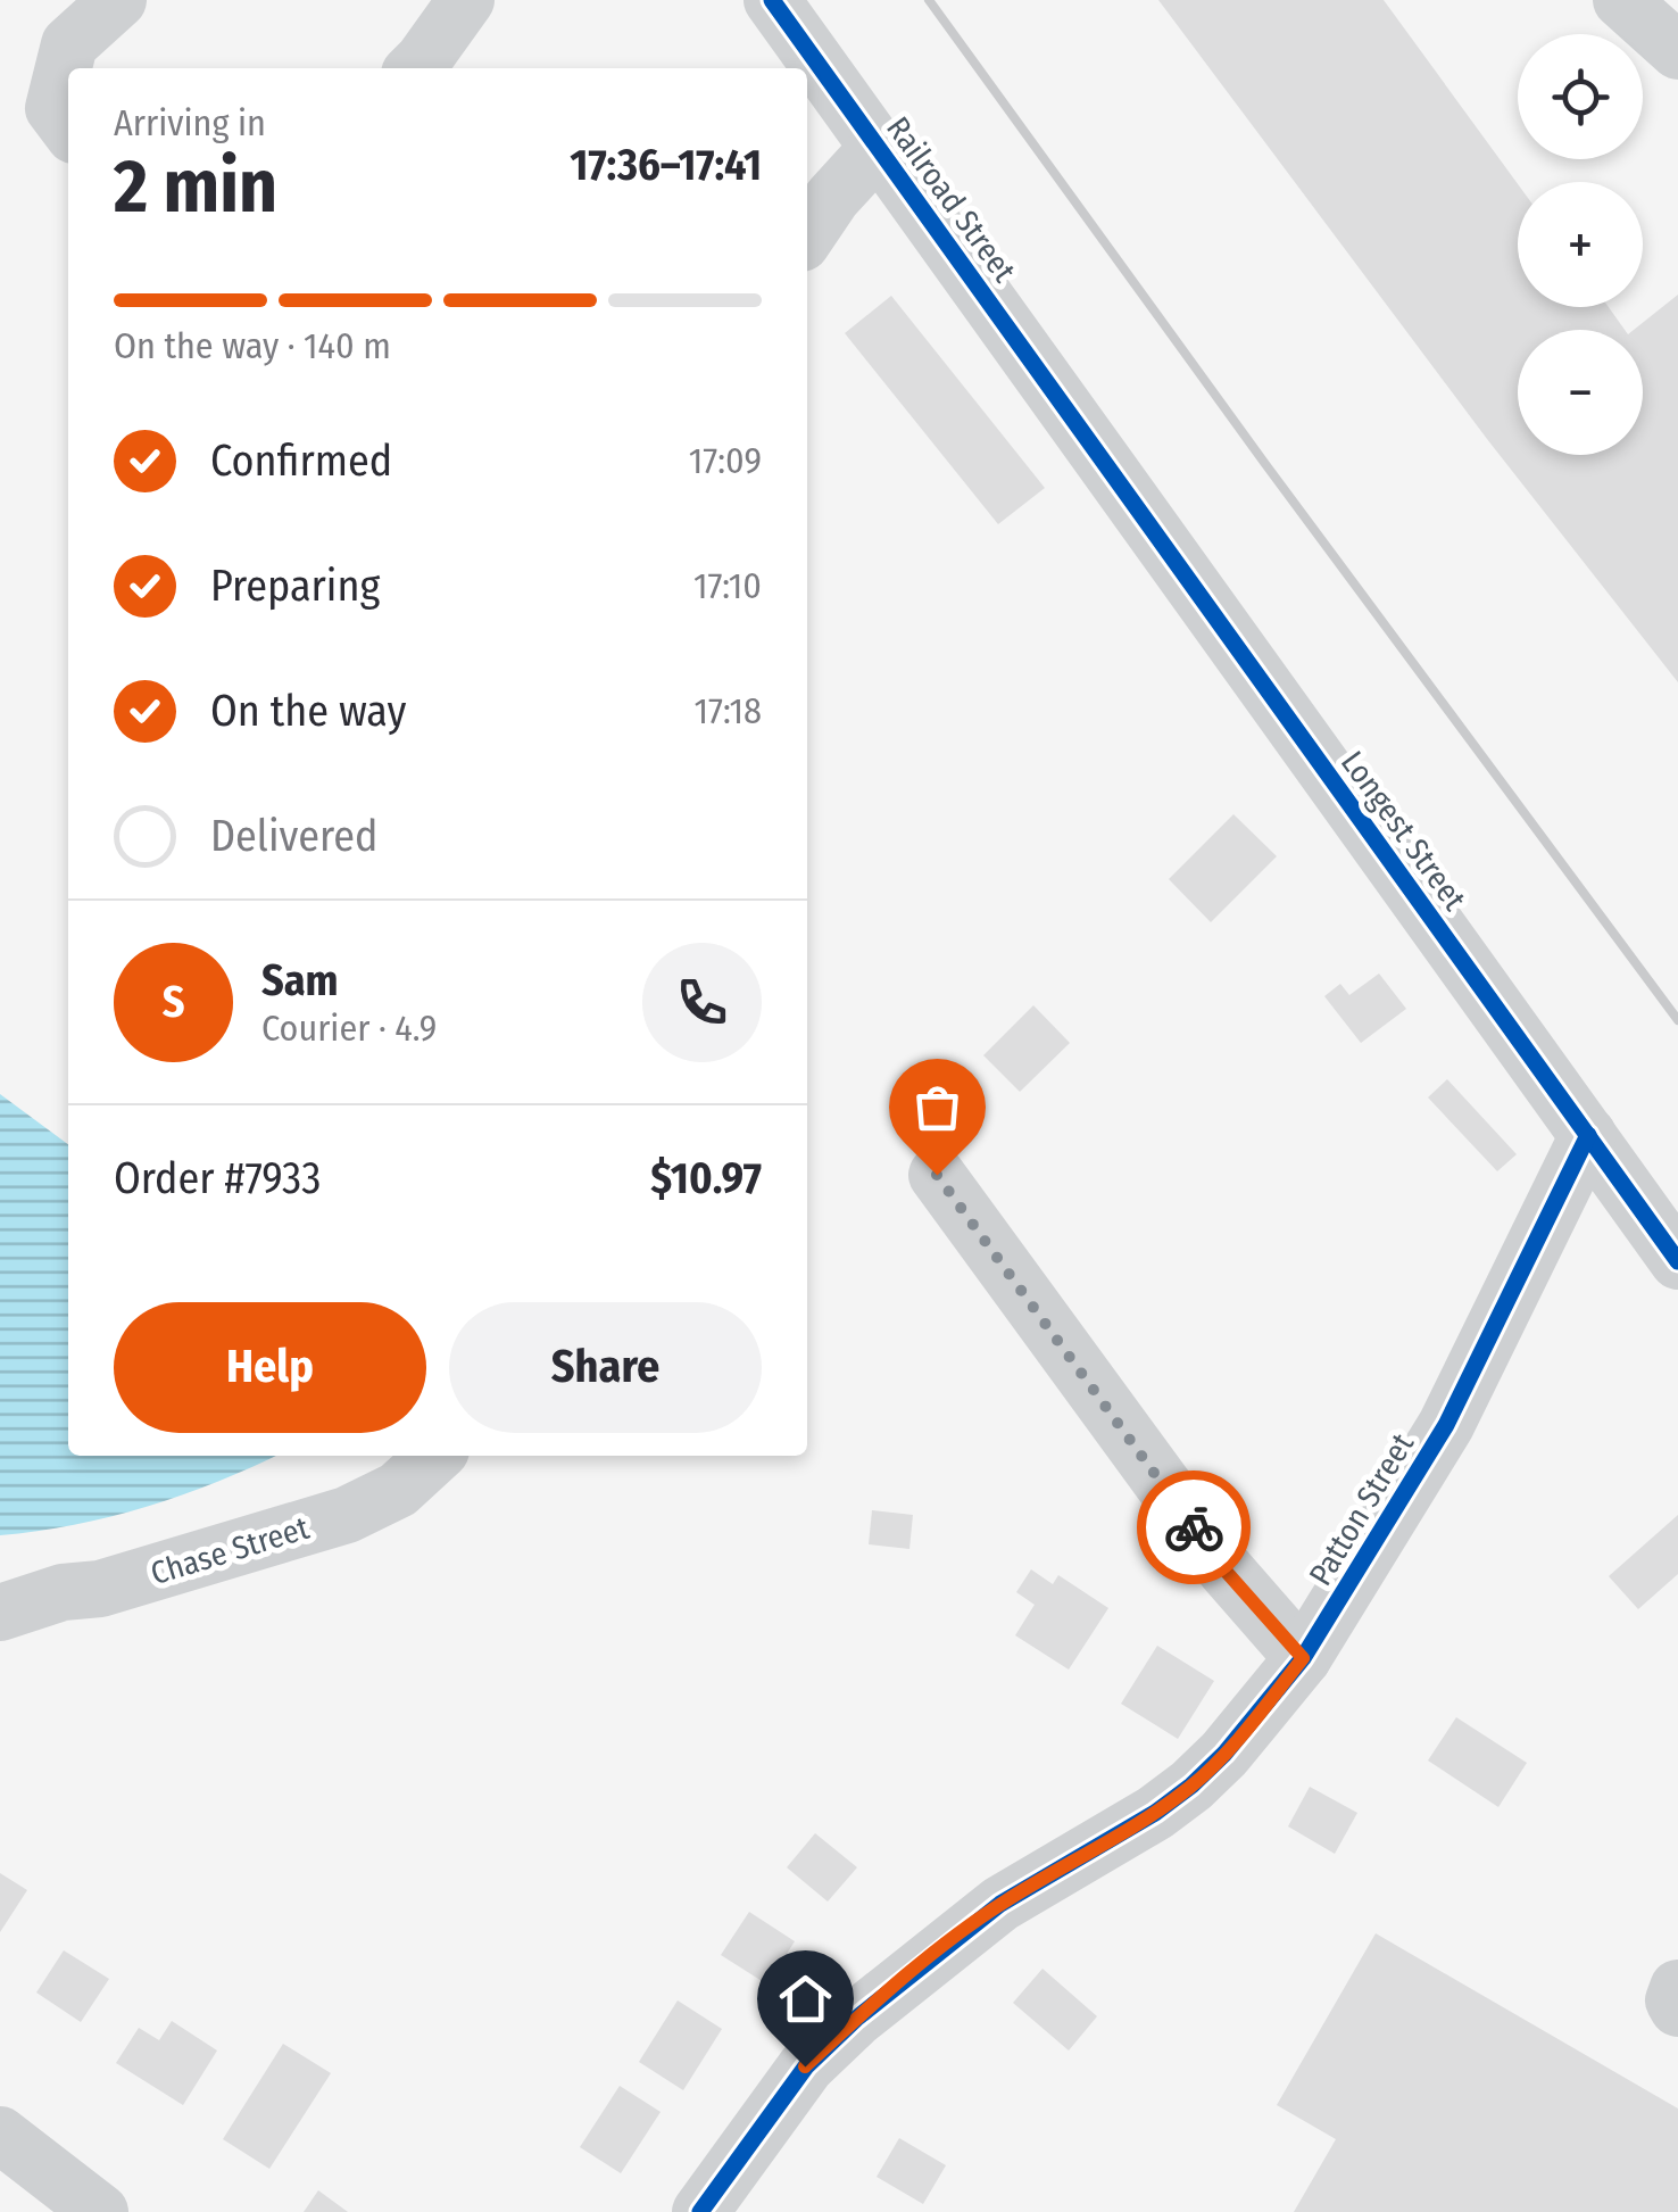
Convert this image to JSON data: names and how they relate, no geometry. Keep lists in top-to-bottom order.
{
  "streets": {
    "street": [
      "Railroad Street",
      "Longest Street",
      "Patton Street",
      "Chase Street"
    ]
  },
  "crossings": [
    ["Railroad Street", "Longest Street"],
    ["Longest Street", "Patton Street"]
  ],
  "page": {
    "map_buttons": ["+", "−"],
    "heading": ["2 min", "Arriving in", "17:36–17:41"],
    "panel": [
      "Sam",
      "Courier · 4.9",
      "Order #7933",
      "$10.97"
    ],
    "bar": "On the way · 140 m",
    "list": [
      ["Confirmed", "17:09"],
      ["Preparing", "17:10"],
      ["On the way", "17:18"],
      "Delivered"
    ],
    "round": "S",
    "buttons": ["Help", "Share"]
  }
}
